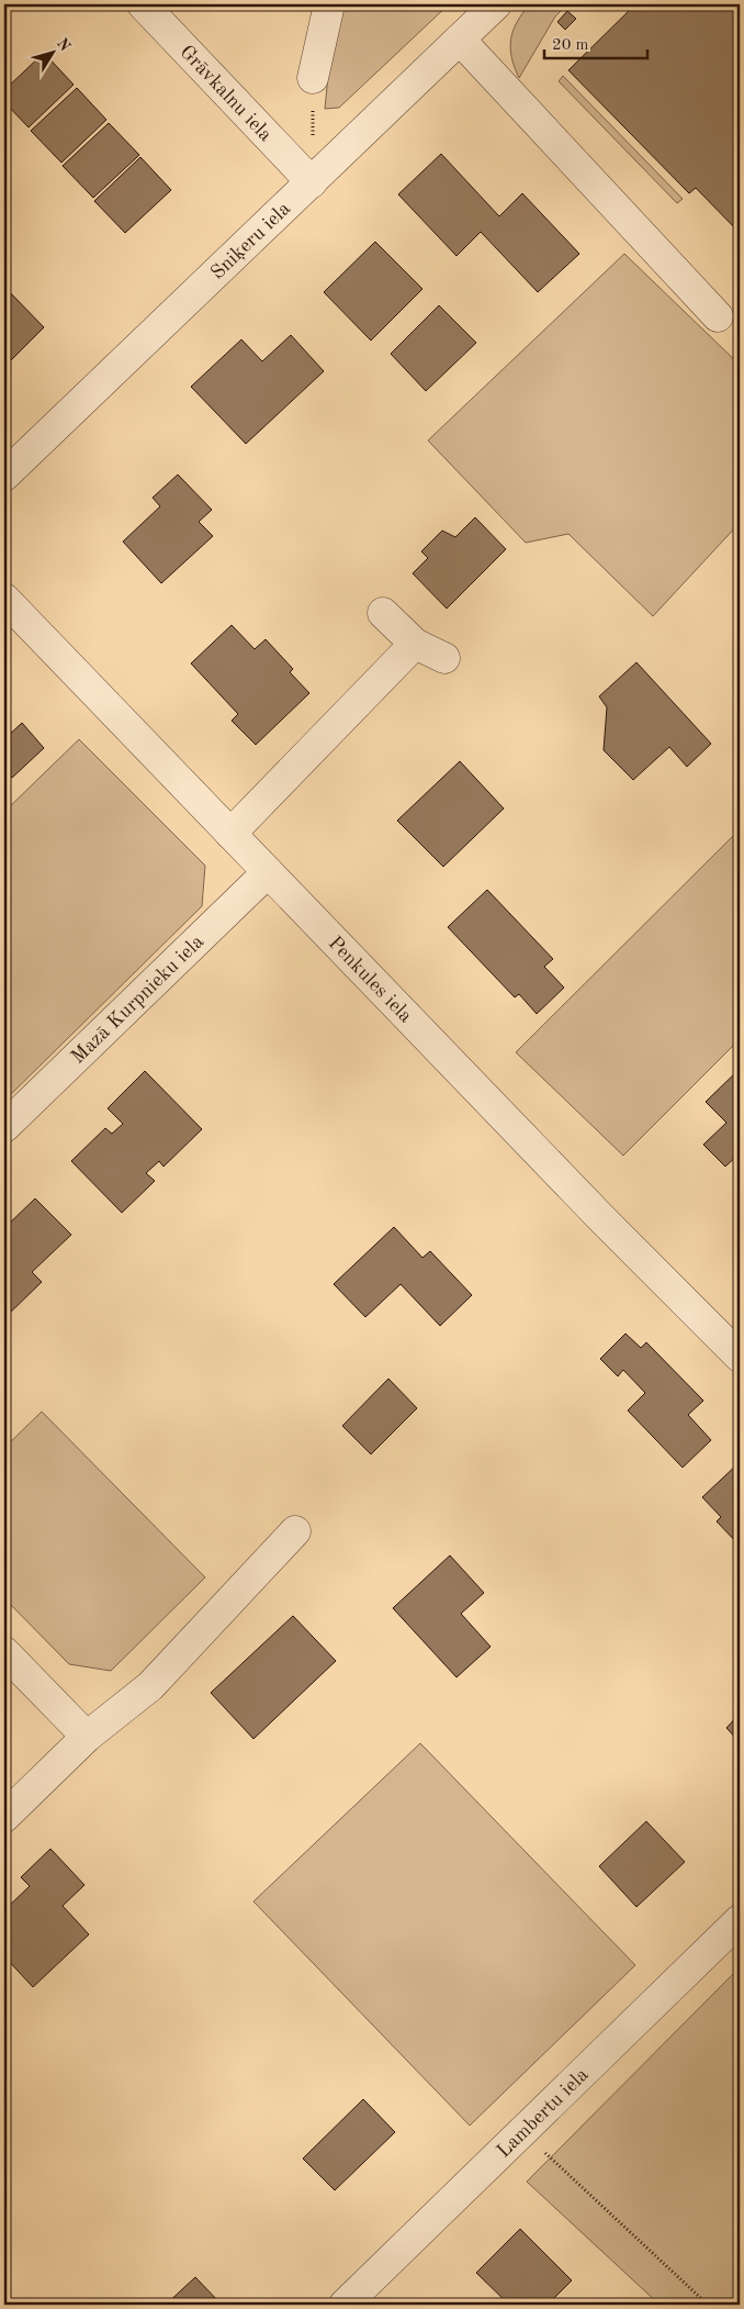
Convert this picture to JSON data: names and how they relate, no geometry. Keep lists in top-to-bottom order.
{
  "streets": {
    "street": [
      "Grāvkalnu iela",
      "Sniķeru iela",
      "Penkules iela",
      "Mazā Kurpnieku iela",
      "Lambertu iela"
    ]
  },
  "crossings": [
    ["Grāvkalnu iela", "Sniķeru iela"],
    ["Penkules iela", "Mazā Kurpnieku iela"]
  ],
  "scale_bar": "20 m",
  "north": "top right"
}
